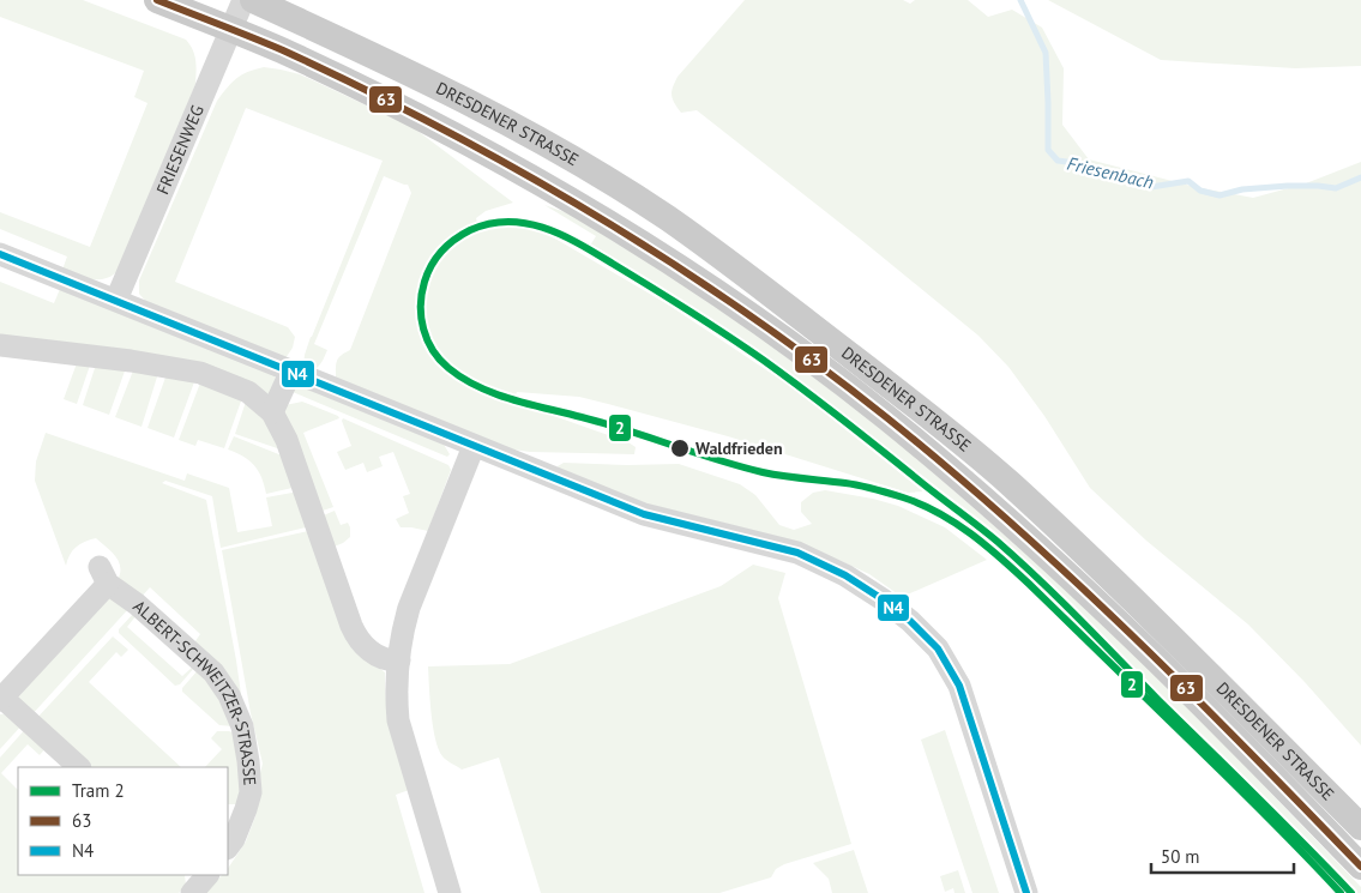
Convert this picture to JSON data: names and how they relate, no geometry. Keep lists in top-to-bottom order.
{
  "streets": {
    "main road": ["DRESDENER STRASSE"],
    "street": ["FRIESENWEG", "ALBERT-SCHWEITZER-STRASSE"]
  },
  "water": ["Friesenbach"],
  "places": ["Waldfrieden"],
  "lines": ["transit line 63", "tram line 2", "transit line N4"],
  "legend": ["Tram 2", "63", "N4"],
  "scale_bar": "50 m"
}
